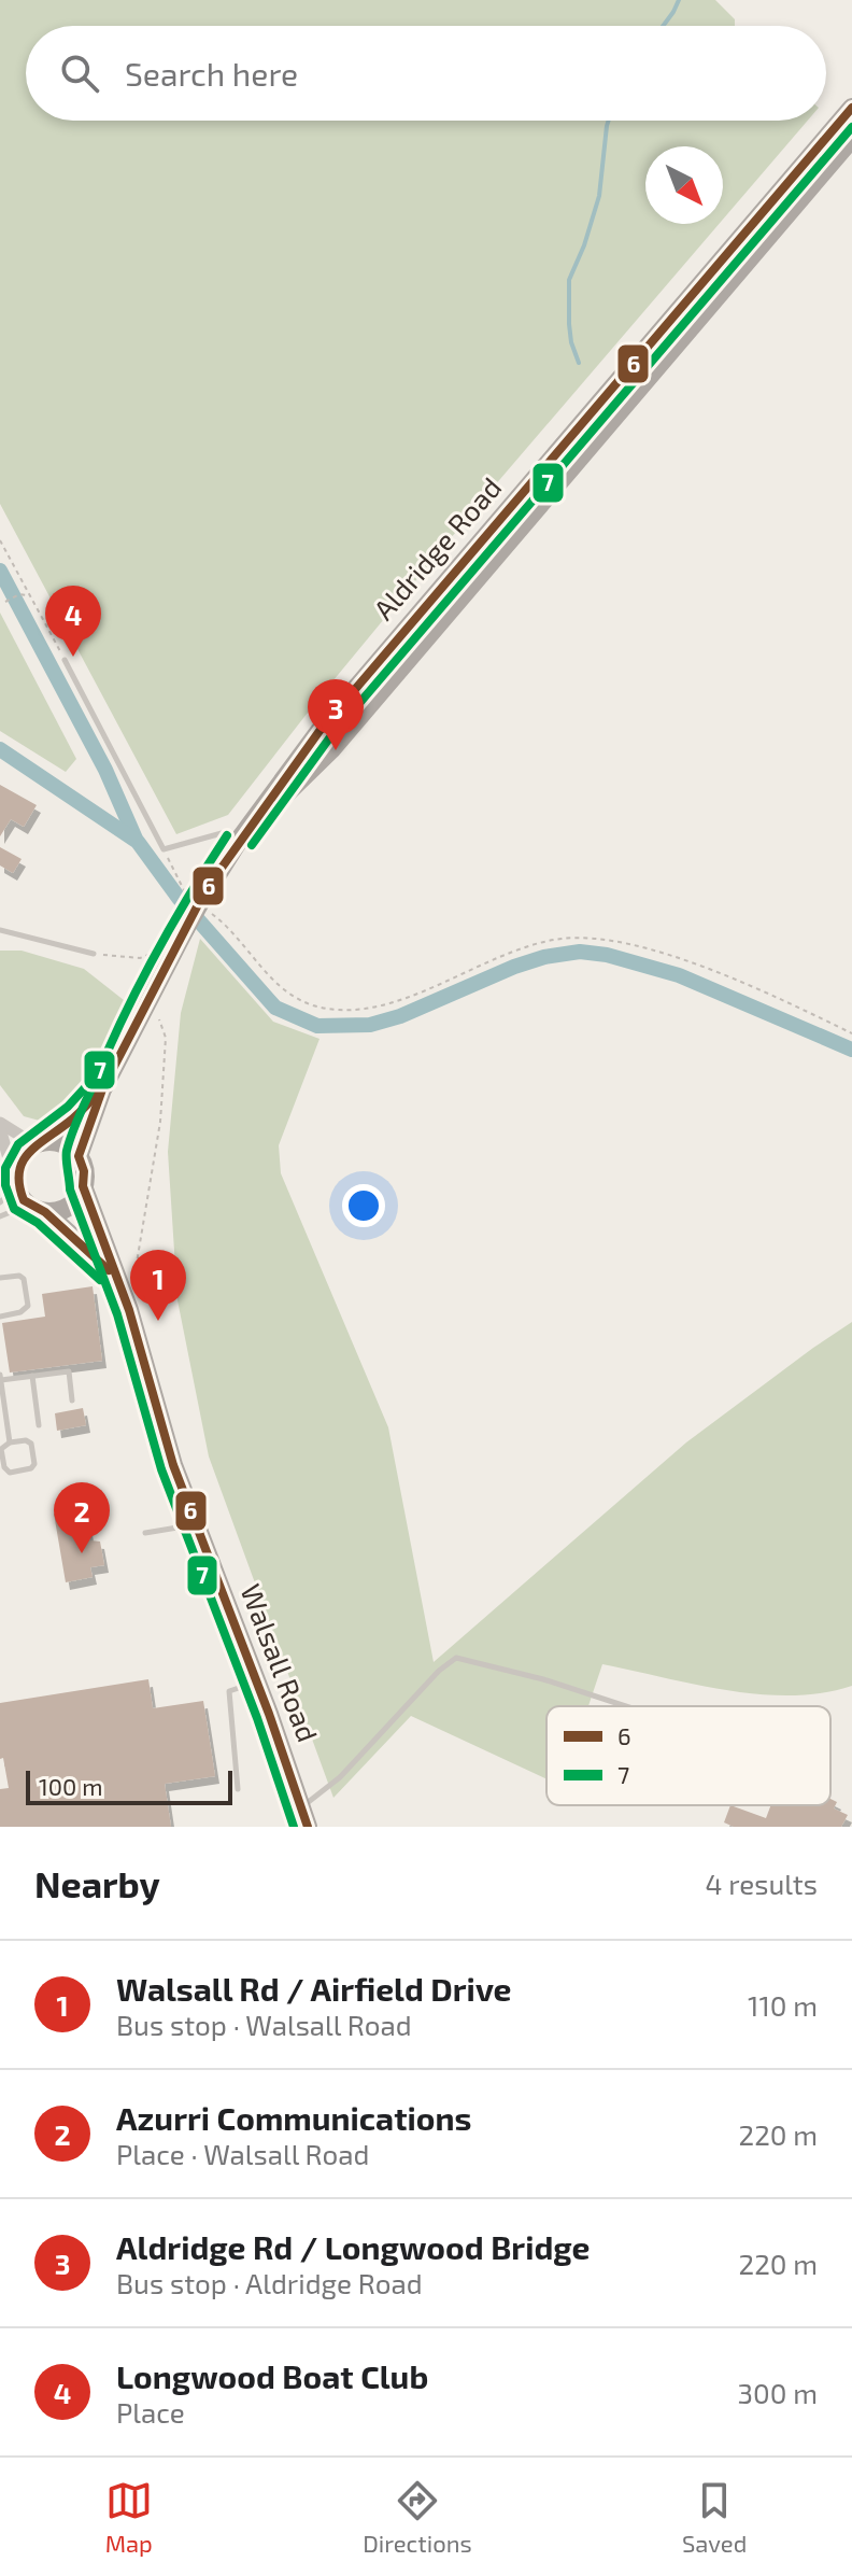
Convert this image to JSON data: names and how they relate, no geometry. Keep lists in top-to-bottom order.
{
  "streets": {
    "main road": ["Aldridge Road", "Walsall Road"]
  },
  "crossings": [
    ["Aldridge Road", "Walsall Road"]
  ],
  "lines": ["transit line 6", "transit line 7"],
  "legend": ["6", "7"],
  "scale_bar": "100 m",
  "north": "bottom right",
  "page": {
    "search": "Search here",
    "pins": [
      "4",
      "3",
      "1",
      "2"
    ],
    "scale": "100 m",
    "heading": ["Nearby", "4 results"],
    "list": [
      {
        "mark": "1",
        "name": "Walsall Rd / Airfield Drive",
        "note": "Bus stop · Walsall Road",
        "value": "110 m"
      },
      {
        "mark": "2",
        "name": "Azurri Communications",
        "note": "Place · Walsall Road",
        "value": "220 m"
      },
      {
        "mark": "3",
        "name": "Aldridge Rd / Longwood Bridge",
        "note": "Bus stop · Aldridge Road",
        "value": "220 m"
      },
      {
        "mark": "4",
        "name": "Longwood Boat Club",
        "note": "Place",
        "value": "300 m"
      }
    ],
    "nav": ["Map", "Directions", "Saved"]
  }
}
